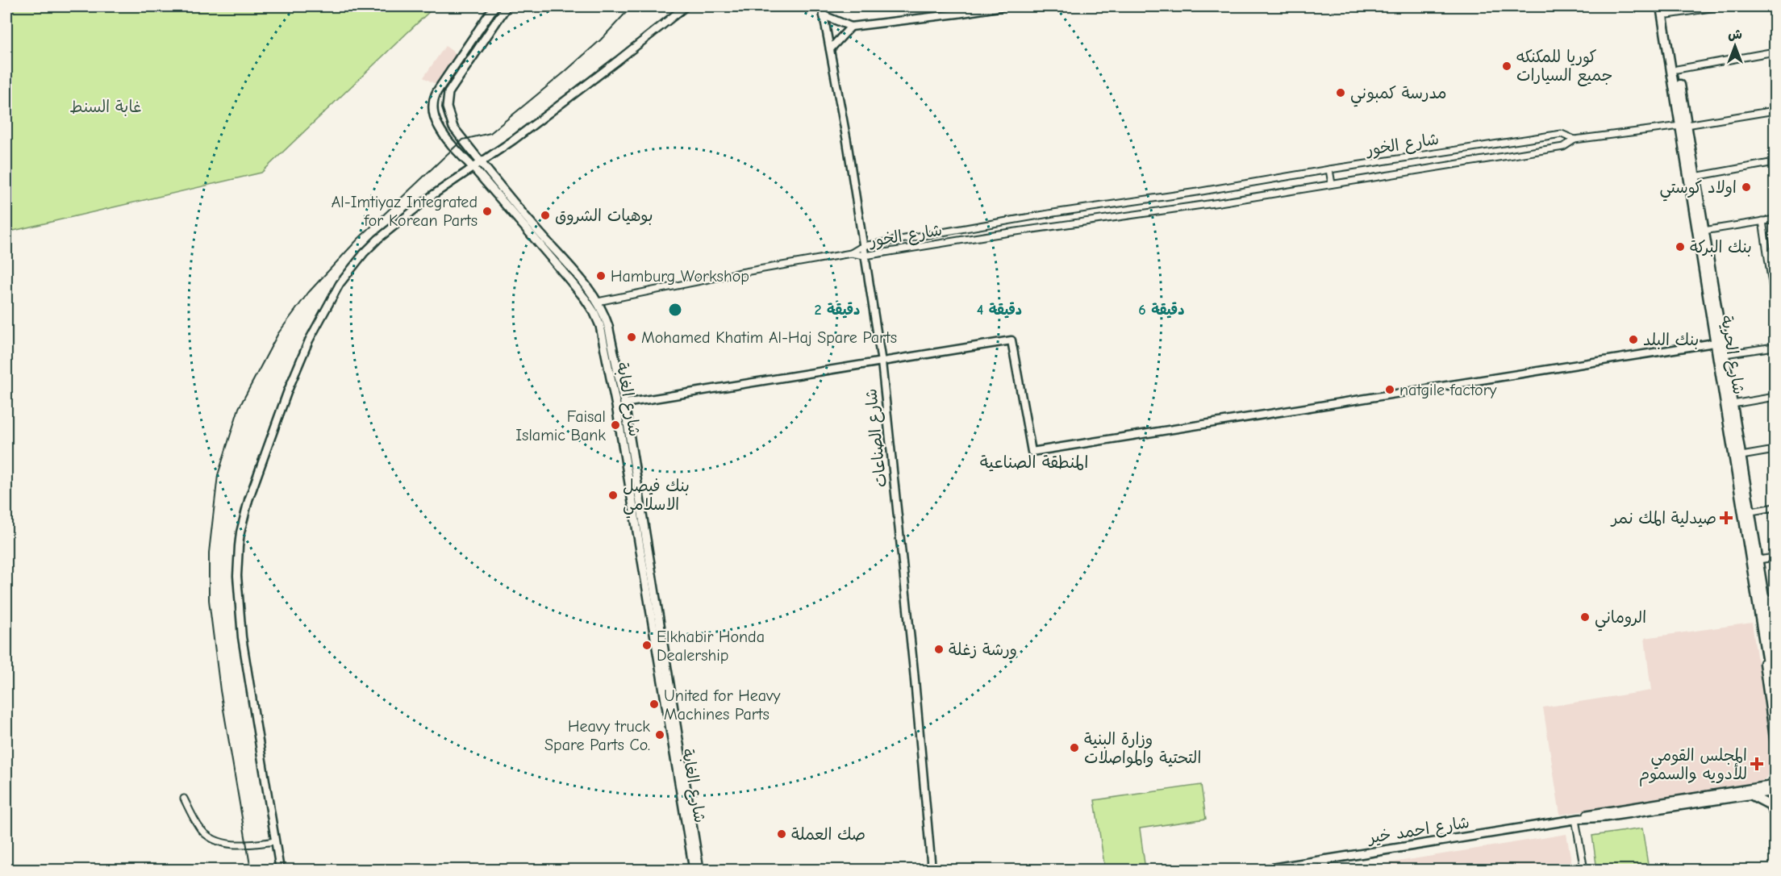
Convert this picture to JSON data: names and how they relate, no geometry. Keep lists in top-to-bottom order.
{
  "streets": {
    "main road": ["شارع الحرية", "شارع الغابة", "شارع احمد خير"],
    "street": ["شارع الخور", "شارع الصناعات"]
  },
  "crossings": [
    ["شارع الخور", "شارع الحرية"],
    ["شارع الخور", "شارع الغابة"],
    ["شارع الخور", "شارع الصناعات"]
  ],
  "districts": ["المنطقة الصناعية"],
  "parks": ["غابة السنط"],
  "places": {
    "other": [
      "كوريا للمكنكه جميع السيارات",
      "مدرسة كمبوني",
      "اولاد كوستي",
      "Al-Imtiyaz Integrated for Korean Parts",
      "بوهيات الشروق",
      "بنك البركة",
      "Hamburg Workshop",
      "Mohamed Khatim Al-Haj Spare Parts",
      "بنك البلد",
      "natgile factory",
      "Faisal Islamic Bank",
      "بنك فيصل الاسلامي",
      "الروماني",
      "Elkhabir Honda Dealership",
      "ورشة زغلة",
      "United for Heavy Machines Parts",
      "Heavy truck Spare Parts Co.",
      "وزارة البنية التحتية والمواصلات",
      "صك العملة"
    ],
    "health": ["صيدلية المك نمر", "المجلس القومي للأدويه والسموم"]
  },
  "north": "top",
  "rings": ["2 دقيقة", "4 دقيقة", "6 دقيقة"]
}
